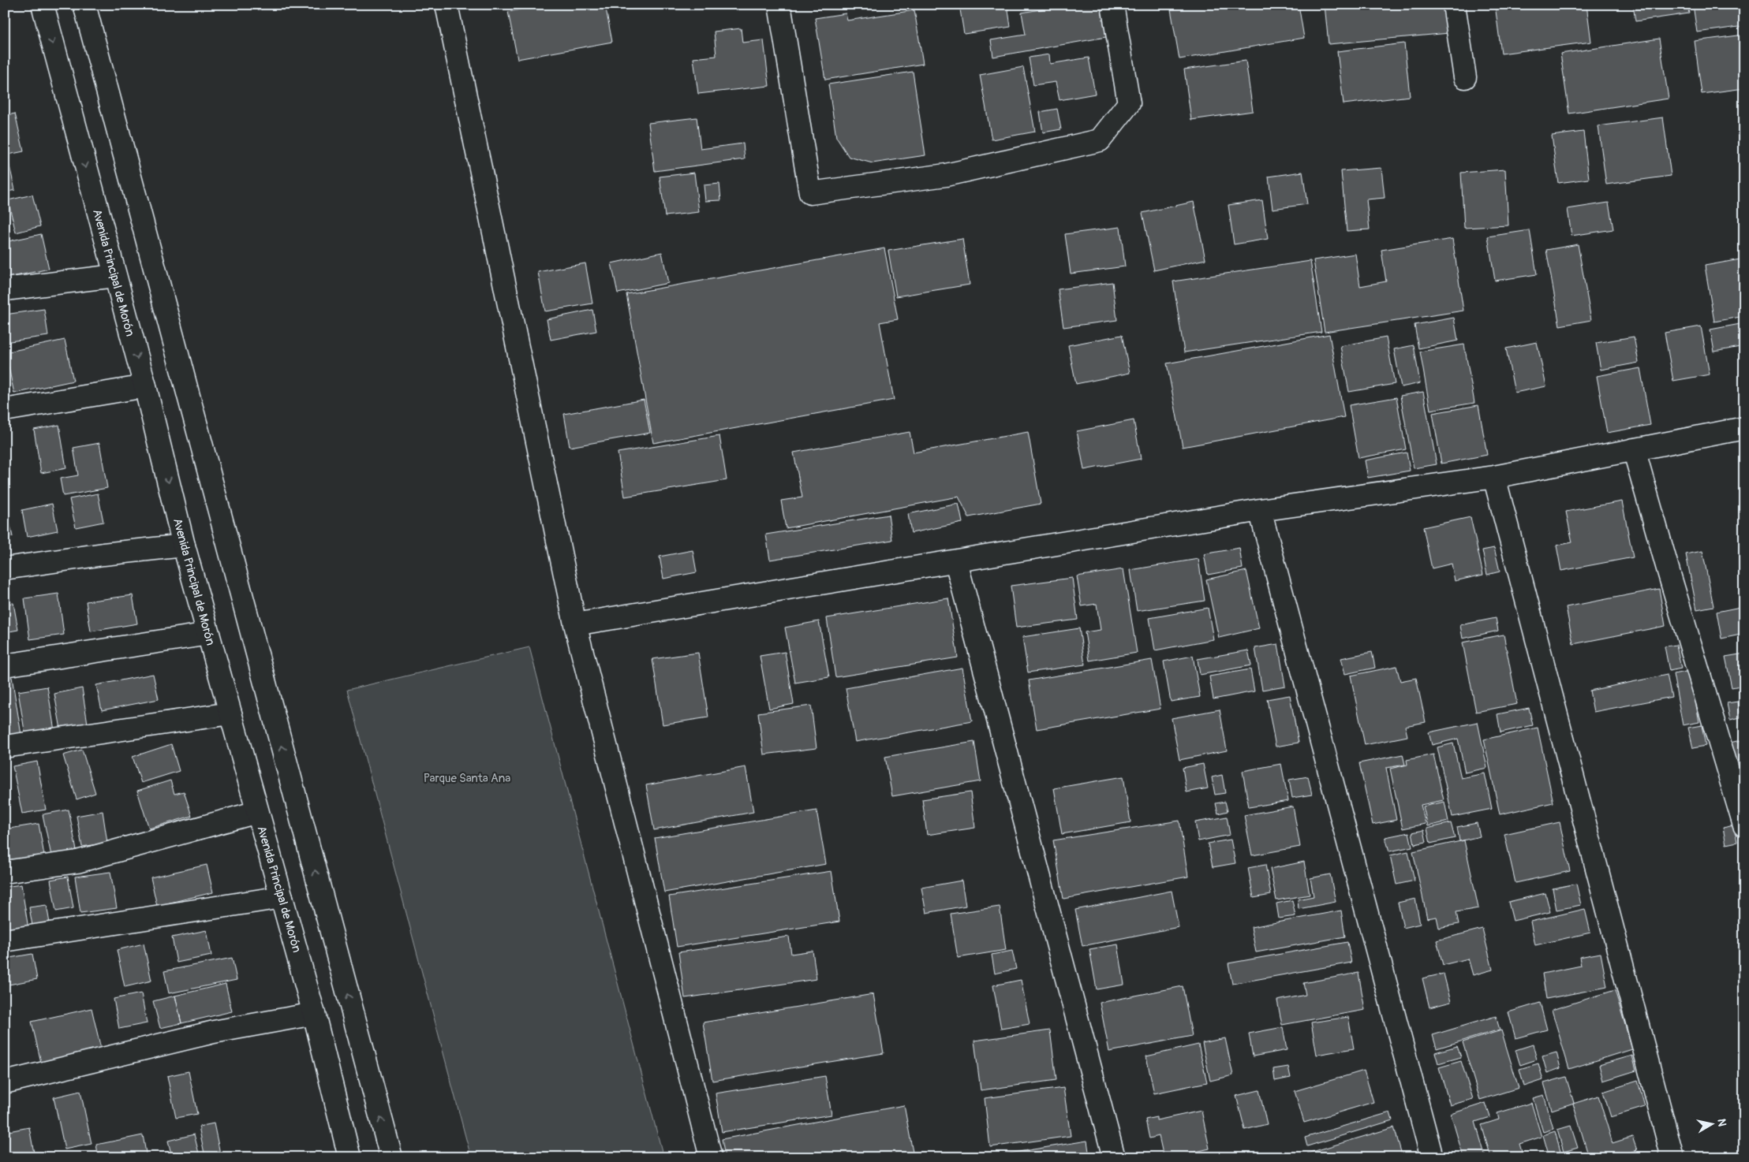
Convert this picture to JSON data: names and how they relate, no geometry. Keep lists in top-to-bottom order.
{
  "streets": {
    "street": ["Avenida Principal de Morón"]
  },
  "parks": ["Parque Santa Ana"],
  "north": "right"
}
